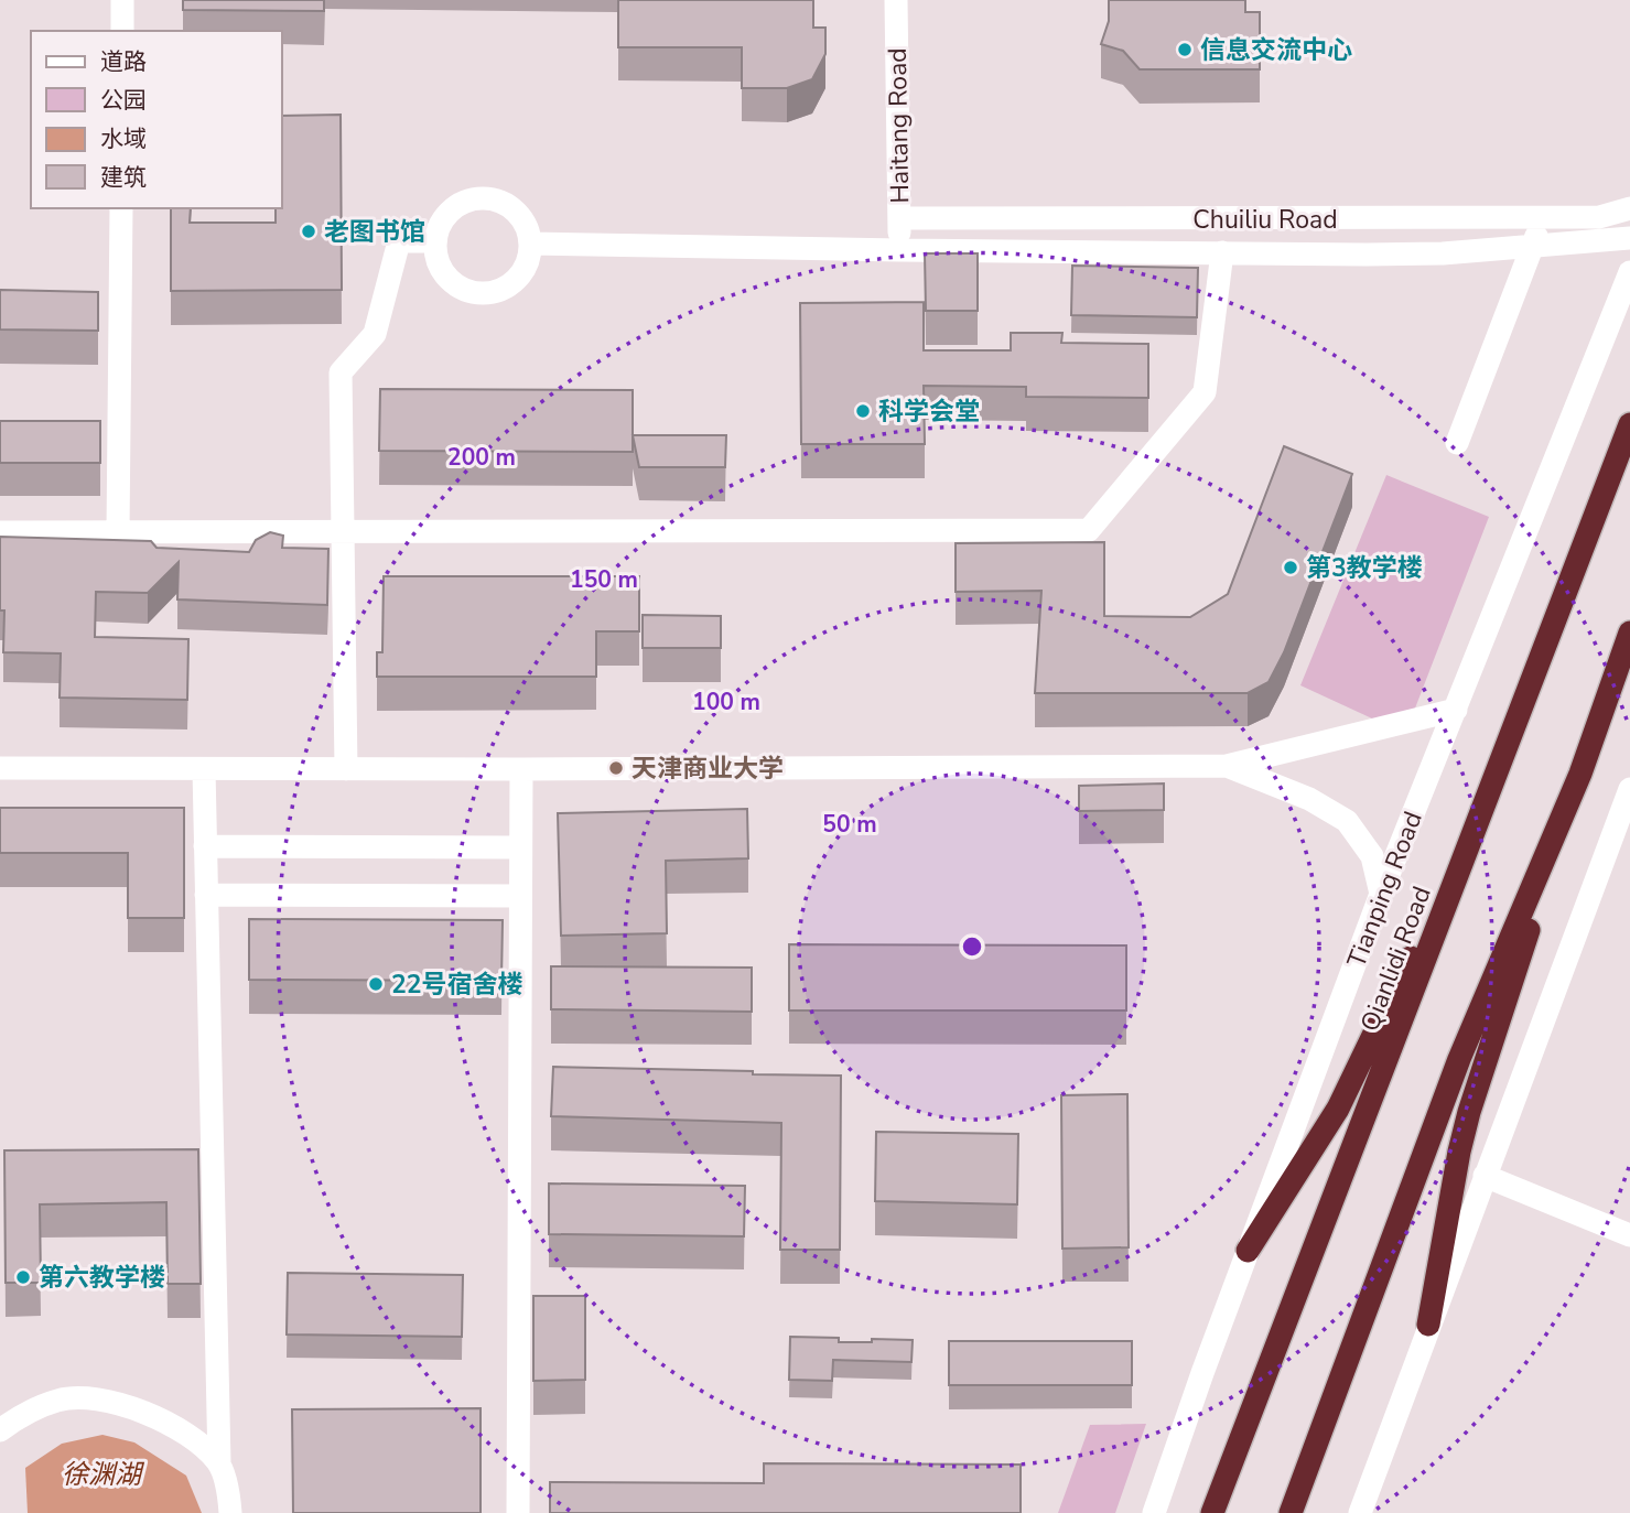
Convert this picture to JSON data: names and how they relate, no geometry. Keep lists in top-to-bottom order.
{
  "streets": {
    "highway": ["Qianlidi Road"],
    "street": ["Haitang Road", "Chuiliu Road", "Tianping Road"]
  },
  "crossings": [
    ["Haitang Road", "Chuiliu Road"]
  ],
  "water": ["徐渊湖"],
  "places": [
    "信息交流中心",
    "老图书馆",
    "科学会堂",
    "第3教学楼",
    "天津商业大学",
    "22号宿舍楼",
    "第六教学楼"
  ],
  "legend": [
    "道路",
    "公园",
    "水域",
    "建筑"
  ],
  "rings": [
    "200 m",
    "150 m",
    "100 m",
    "50 m"
  ]
}
